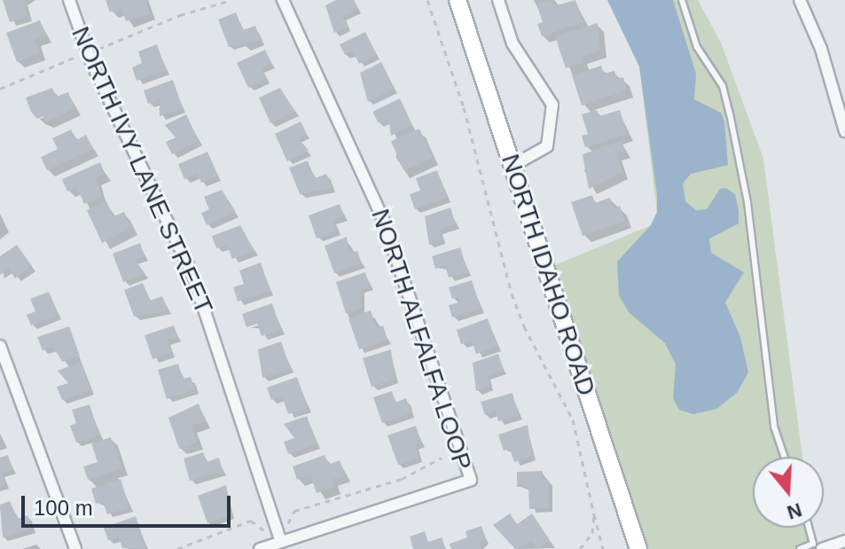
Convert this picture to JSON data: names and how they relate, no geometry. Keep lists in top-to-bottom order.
{
  "streets": {
    "main road": ["NORTH IDAHO ROAD"],
    "street": ["NORTH IVY LANE STREET", "NORTH ALFALFA LOOP"]
  },
  "crossings": [
    ["NORTH IVY LANE STREET", "NORTH ALFALFA LOOP"]
  ],
  "scale_bar": "100 m",
  "north": "bottom"
}
